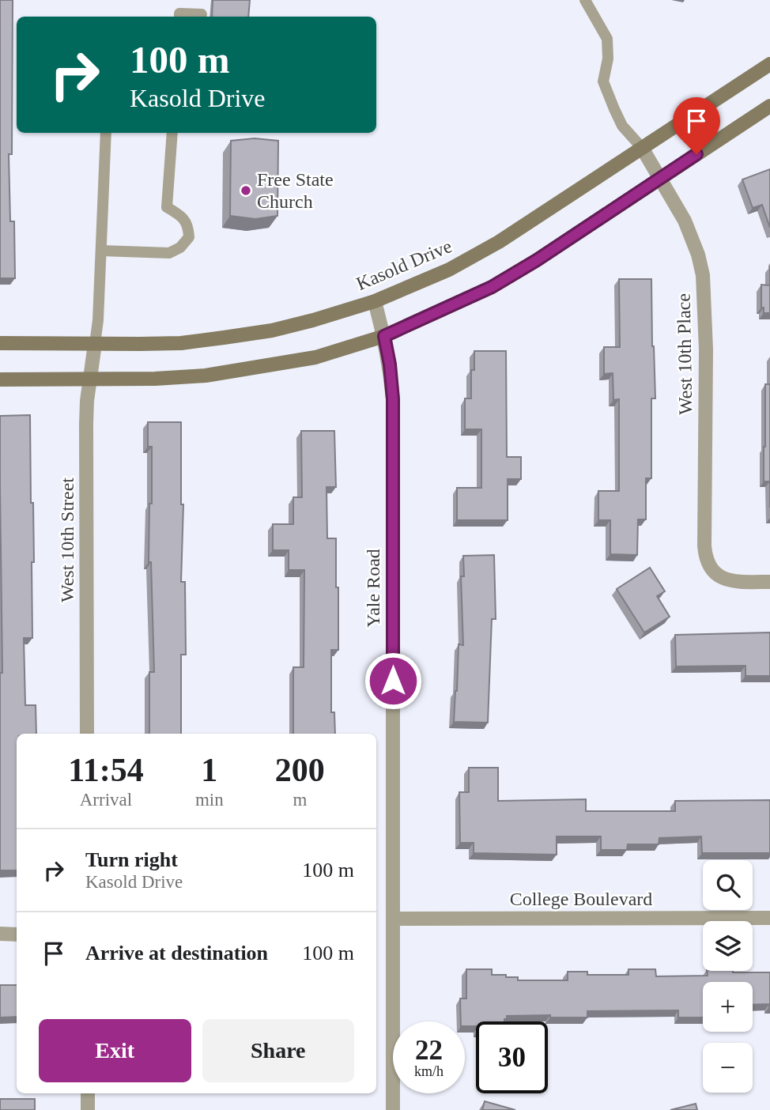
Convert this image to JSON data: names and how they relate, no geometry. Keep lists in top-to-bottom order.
{
  "streets": {
    "main road": ["Kasold Drive"],
    "street": [
      "West 10th Place",
      "West 10th Street",
      "Yale Road",
      "College Boulevard"
    ]
  },
  "crossings": [
    ["Kasold Drive", "West 10th Place"],
    ["Kasold Drive", "West 10th Street"],
    ["Kasold Drive", "Yale Road"],
    ["Yale Road", "College Boulevard"]
  ],
  "places": ["Free State Church"],
  "page": {
    "turn": ["100 m", "Kasold Drive"],
    "eta": [
      "11:54",
      "Arrival",
      "1",
      "min",
      "200",
      "m"
    ],
    "list": [
      {
        "name": "Turn right",
        "note": "Kasold Drive",
        "value": "100 m"
      },
      {
        "name": "Arrive at destination",
        "value": "100 m"
      }
    ],
    "map_buttons": ["+", "−"],
    "buttons": ["Exit", "Share"],
    "speed": "22 km/h",
    "limit": "30"
  }
}
